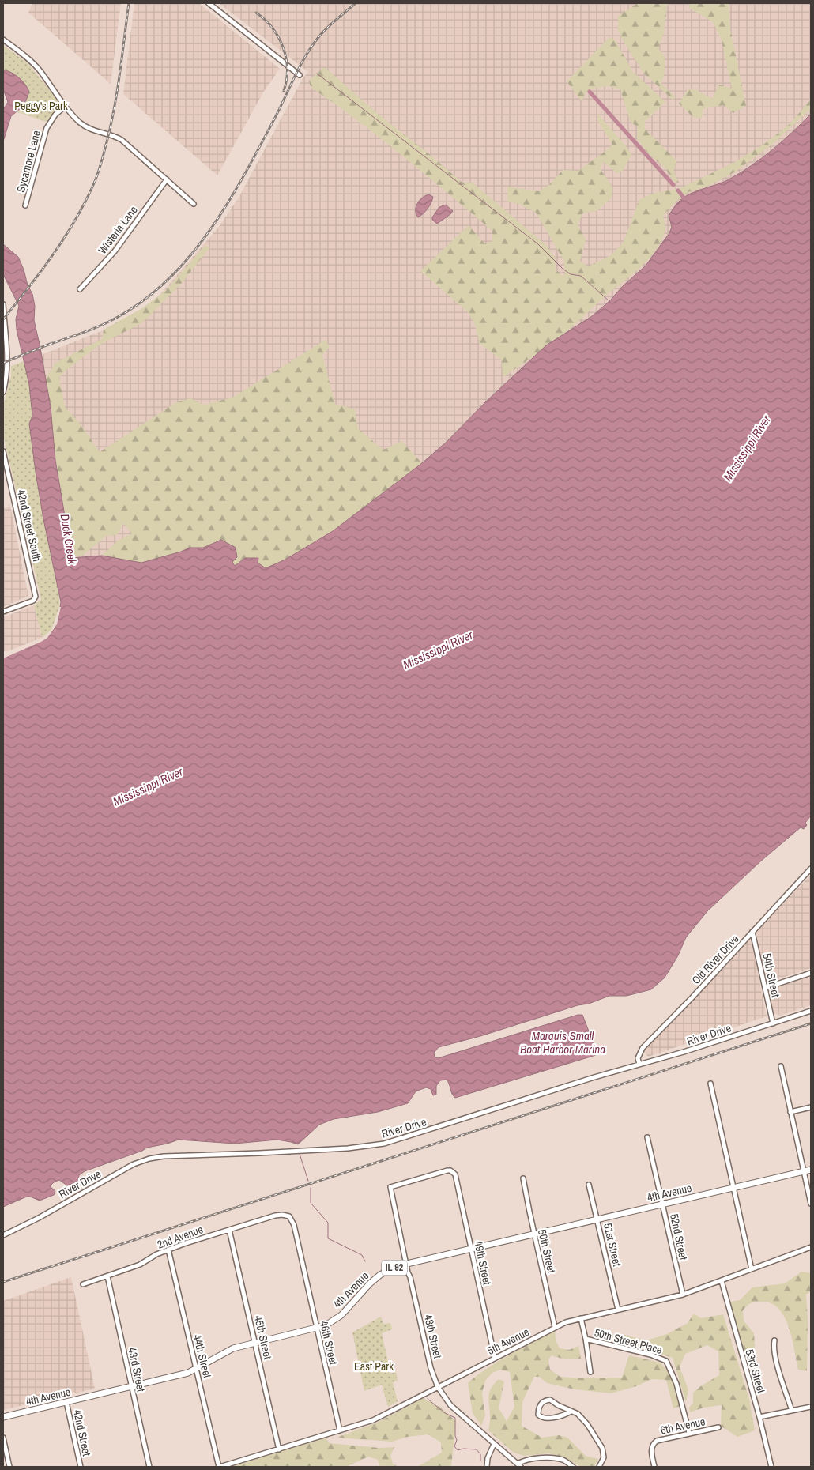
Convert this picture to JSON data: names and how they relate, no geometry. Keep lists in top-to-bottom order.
{
  "streets": {
    "main road": ["4th Avenue", "IL 92"],
    "street": [
      "Sycamore Lane",
      "Wisteria Lane",
      "42nd Street South",
      "Old River Drive",
      "54th Street",
      "River Drive",
      "2nd Avenue",
      "52nd Street",
      "51st Street",
      "50th Street",
      "49th Street",
      "48th Street",
      "45th Street",
      "5th Avenue",
      "50th Street Place",
      "46th Street",
      "44th Street",
      "43rd Street",
      "53rd Street",
      "6th Avenue",
      "42nd Street"
    ]
  },
  "crossings": [
    ["Old River Drive", "54th Street"],
    ["Old River Drive", "River Drive"],
    ["54th Street", "River Drive"],
    ["4th Avenue", "52nd Street"],
    ["4th Avenue", "51st Street"],
    ["4th Avenue", "50th Street"],
    ["4th Avenue", "49th Street"],
    ["4th Avenue", "48th Street"],
    ["4th Avenue", "45th Street"],
    ["4th Avenue", "46th Street"],
    ["4th Avenue", "44th Street"],
    ["4th Avenue", "43rd Street"],
    ["4th Avenue", "42nd Street"],
    ["2nd Avenue", "45th Street"],
    ["2nd Avenue", "46th Street"],
    ["2nd Avenue", "44th Street"],
    ["2nd Avenue", "43rd Street"],
    ["52nd Street", "5th Avenue"],
    ["51st Street", "5th Avenue"],
    ["50th Street", "5th Avenue"],
    ["49th Street", "48th Street"],
    ["49th Street", "5th Avenue"],
    ["48th Street", "5th Avenue"],
    ["45th Street", "5th Avenue"],
    ["5th Avenue", "46th Street"],
    ["5th Avenue", "44th Street"],
    ["5th Avenue", "53rd Street"],
    ["50th Street Place", "6th Avenue"]
  ],
  "water": ["Mississippi River", "Duck Creek", "Marquis Small Boat Harbor Marina"],
  "parks": ["Peggy's Park", "East Park"]
}
